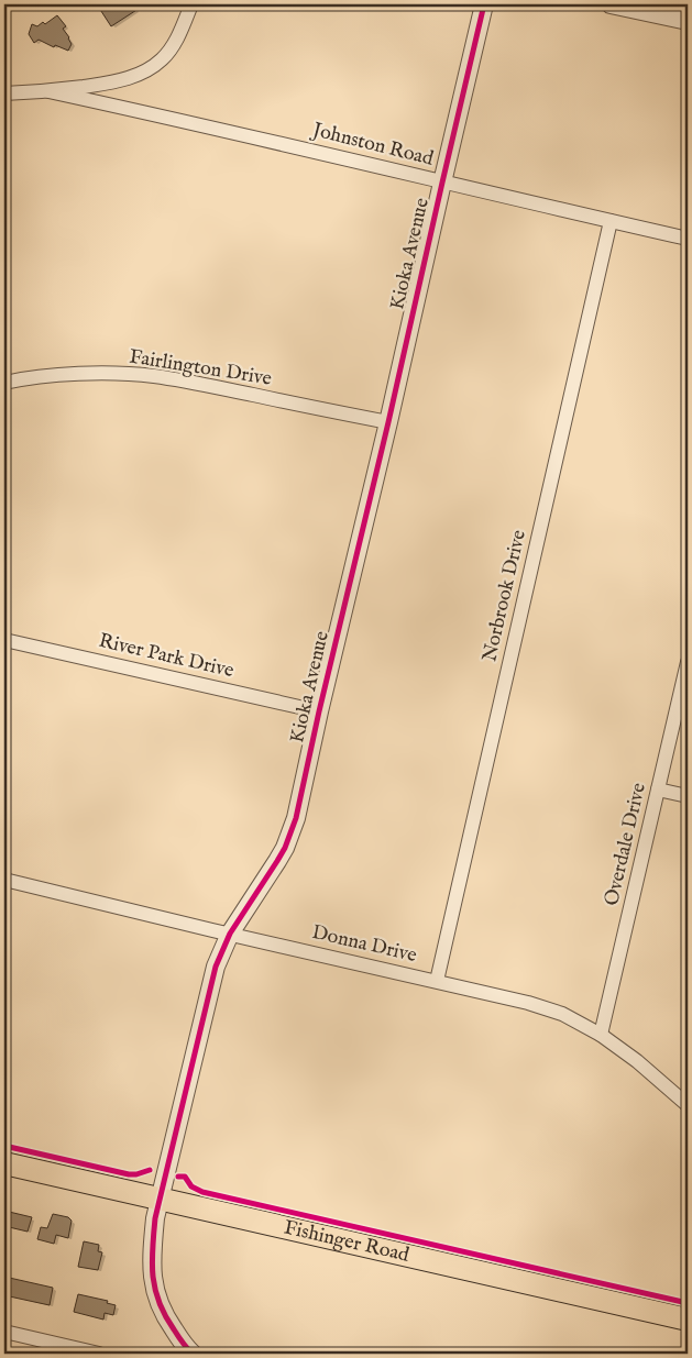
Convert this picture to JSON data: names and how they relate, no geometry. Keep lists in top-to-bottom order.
{
  "streets": {
    "main road": ["Fishinger Road"],
    "street": [
      "Johnston Road",
      "Kioka Avenue",
      "Fairlington Drive",
      "Norbrook Drive",
      "River Park Drive",
      "Overdale Drive",
      "Donna Drive"
    ]
  },
  "crossings": [
    ["Johnston Road", "Kioka Avenue"],
    ["Johnston Road", "Norbrook Drive"],
    ["Kioka Avenue", "Fairlington Drive"],
    ["Kioka Avenue", "River Park Drive"],
    ["Kioka Avenue", "Donna Drive"],
    ["Kioka Avenue", "Fishinger Road"],
    ["Norbrook Drive", "Donna Drive"],
    ["Overdale Drive", "Donna Drive"]
  ]
}
